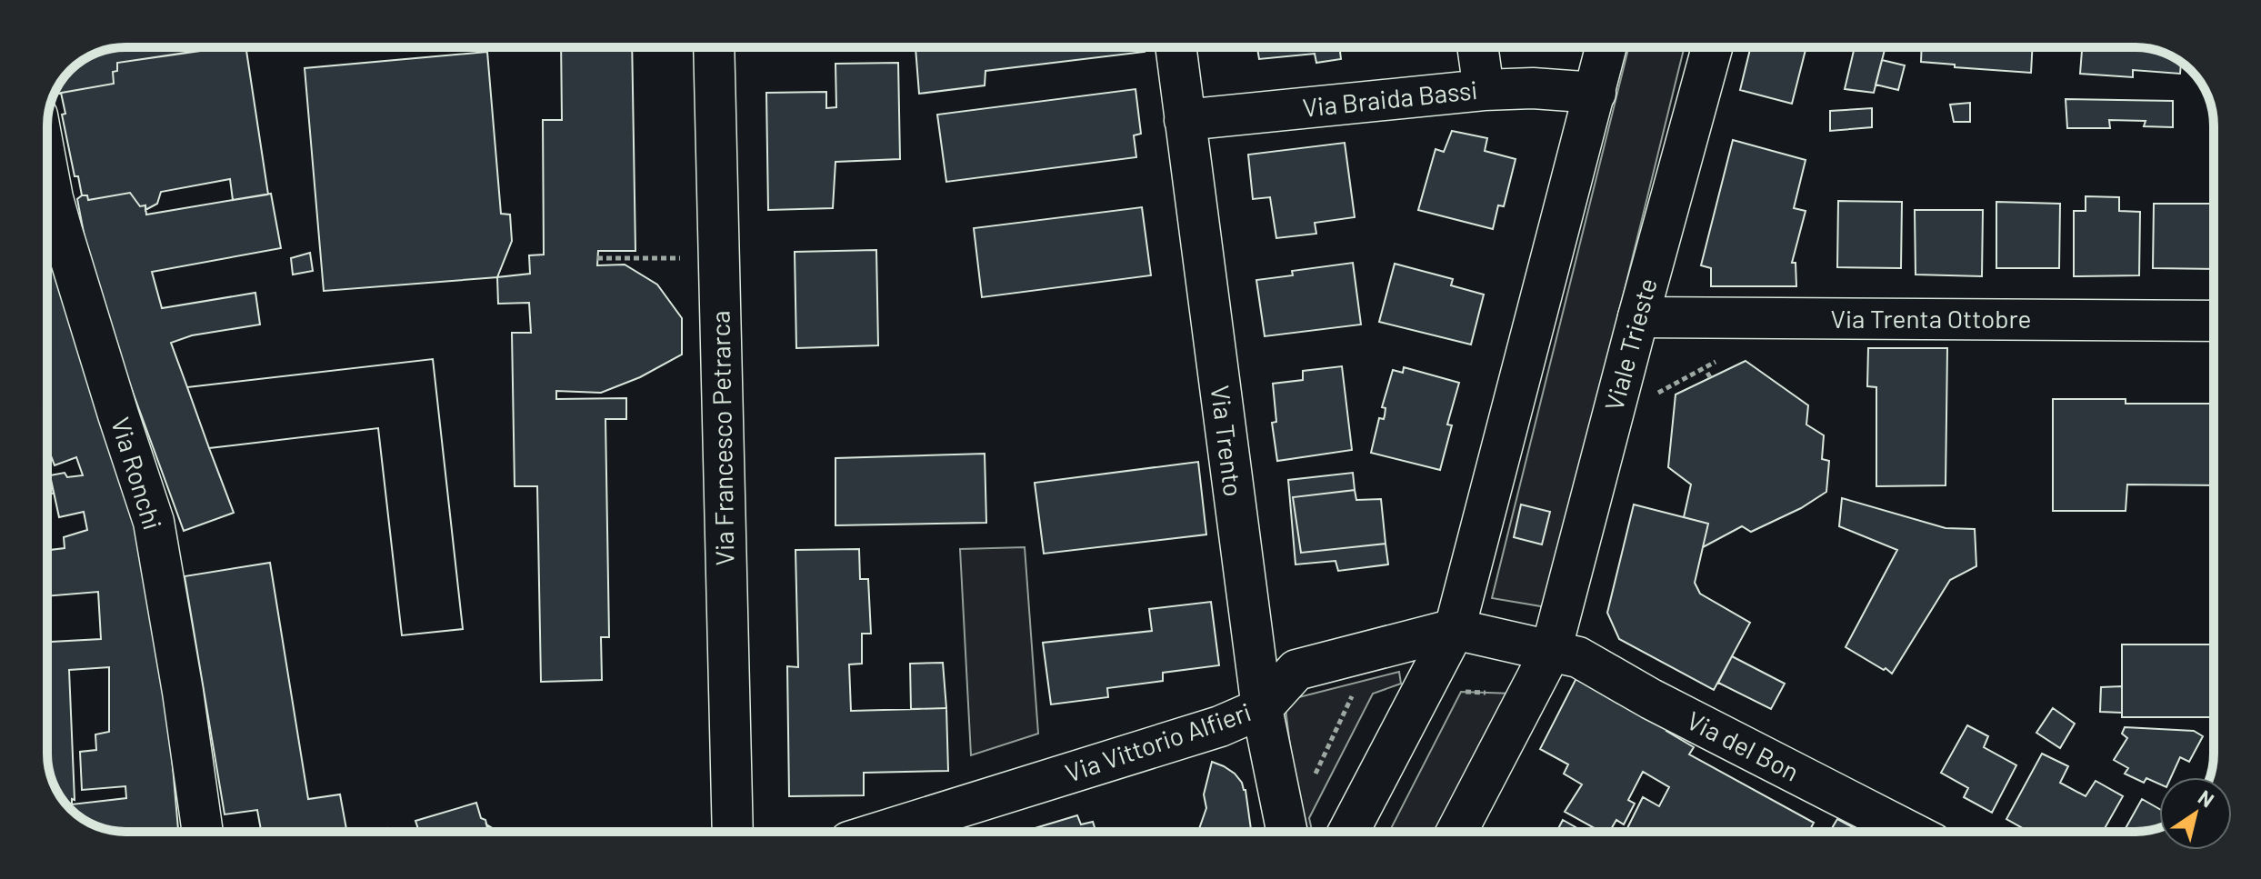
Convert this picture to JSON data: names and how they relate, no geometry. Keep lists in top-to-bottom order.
{
  "streets": {
    "street": [
      "Via Braida Bassi",
      "Via Trenta Ottobre",
      "Viale Trieste",
      "Via Francesco Petrarca",
      "Via Trento",
      "Via Ronchi",
      "Via Vittorio Alfieri",
      "Via del Bon"
    ]
  },
  "crossings": [
    ["Via Braida Bassi", "Via Trento"],
    ["Via Trenta Ottobre", "Viale Trieste"],
    ["Viale Trieste", "Via del Bon"],
    ["Via Trento", "Via Vittorio Alfieri"]
  ],
  "north": "top right"
}
